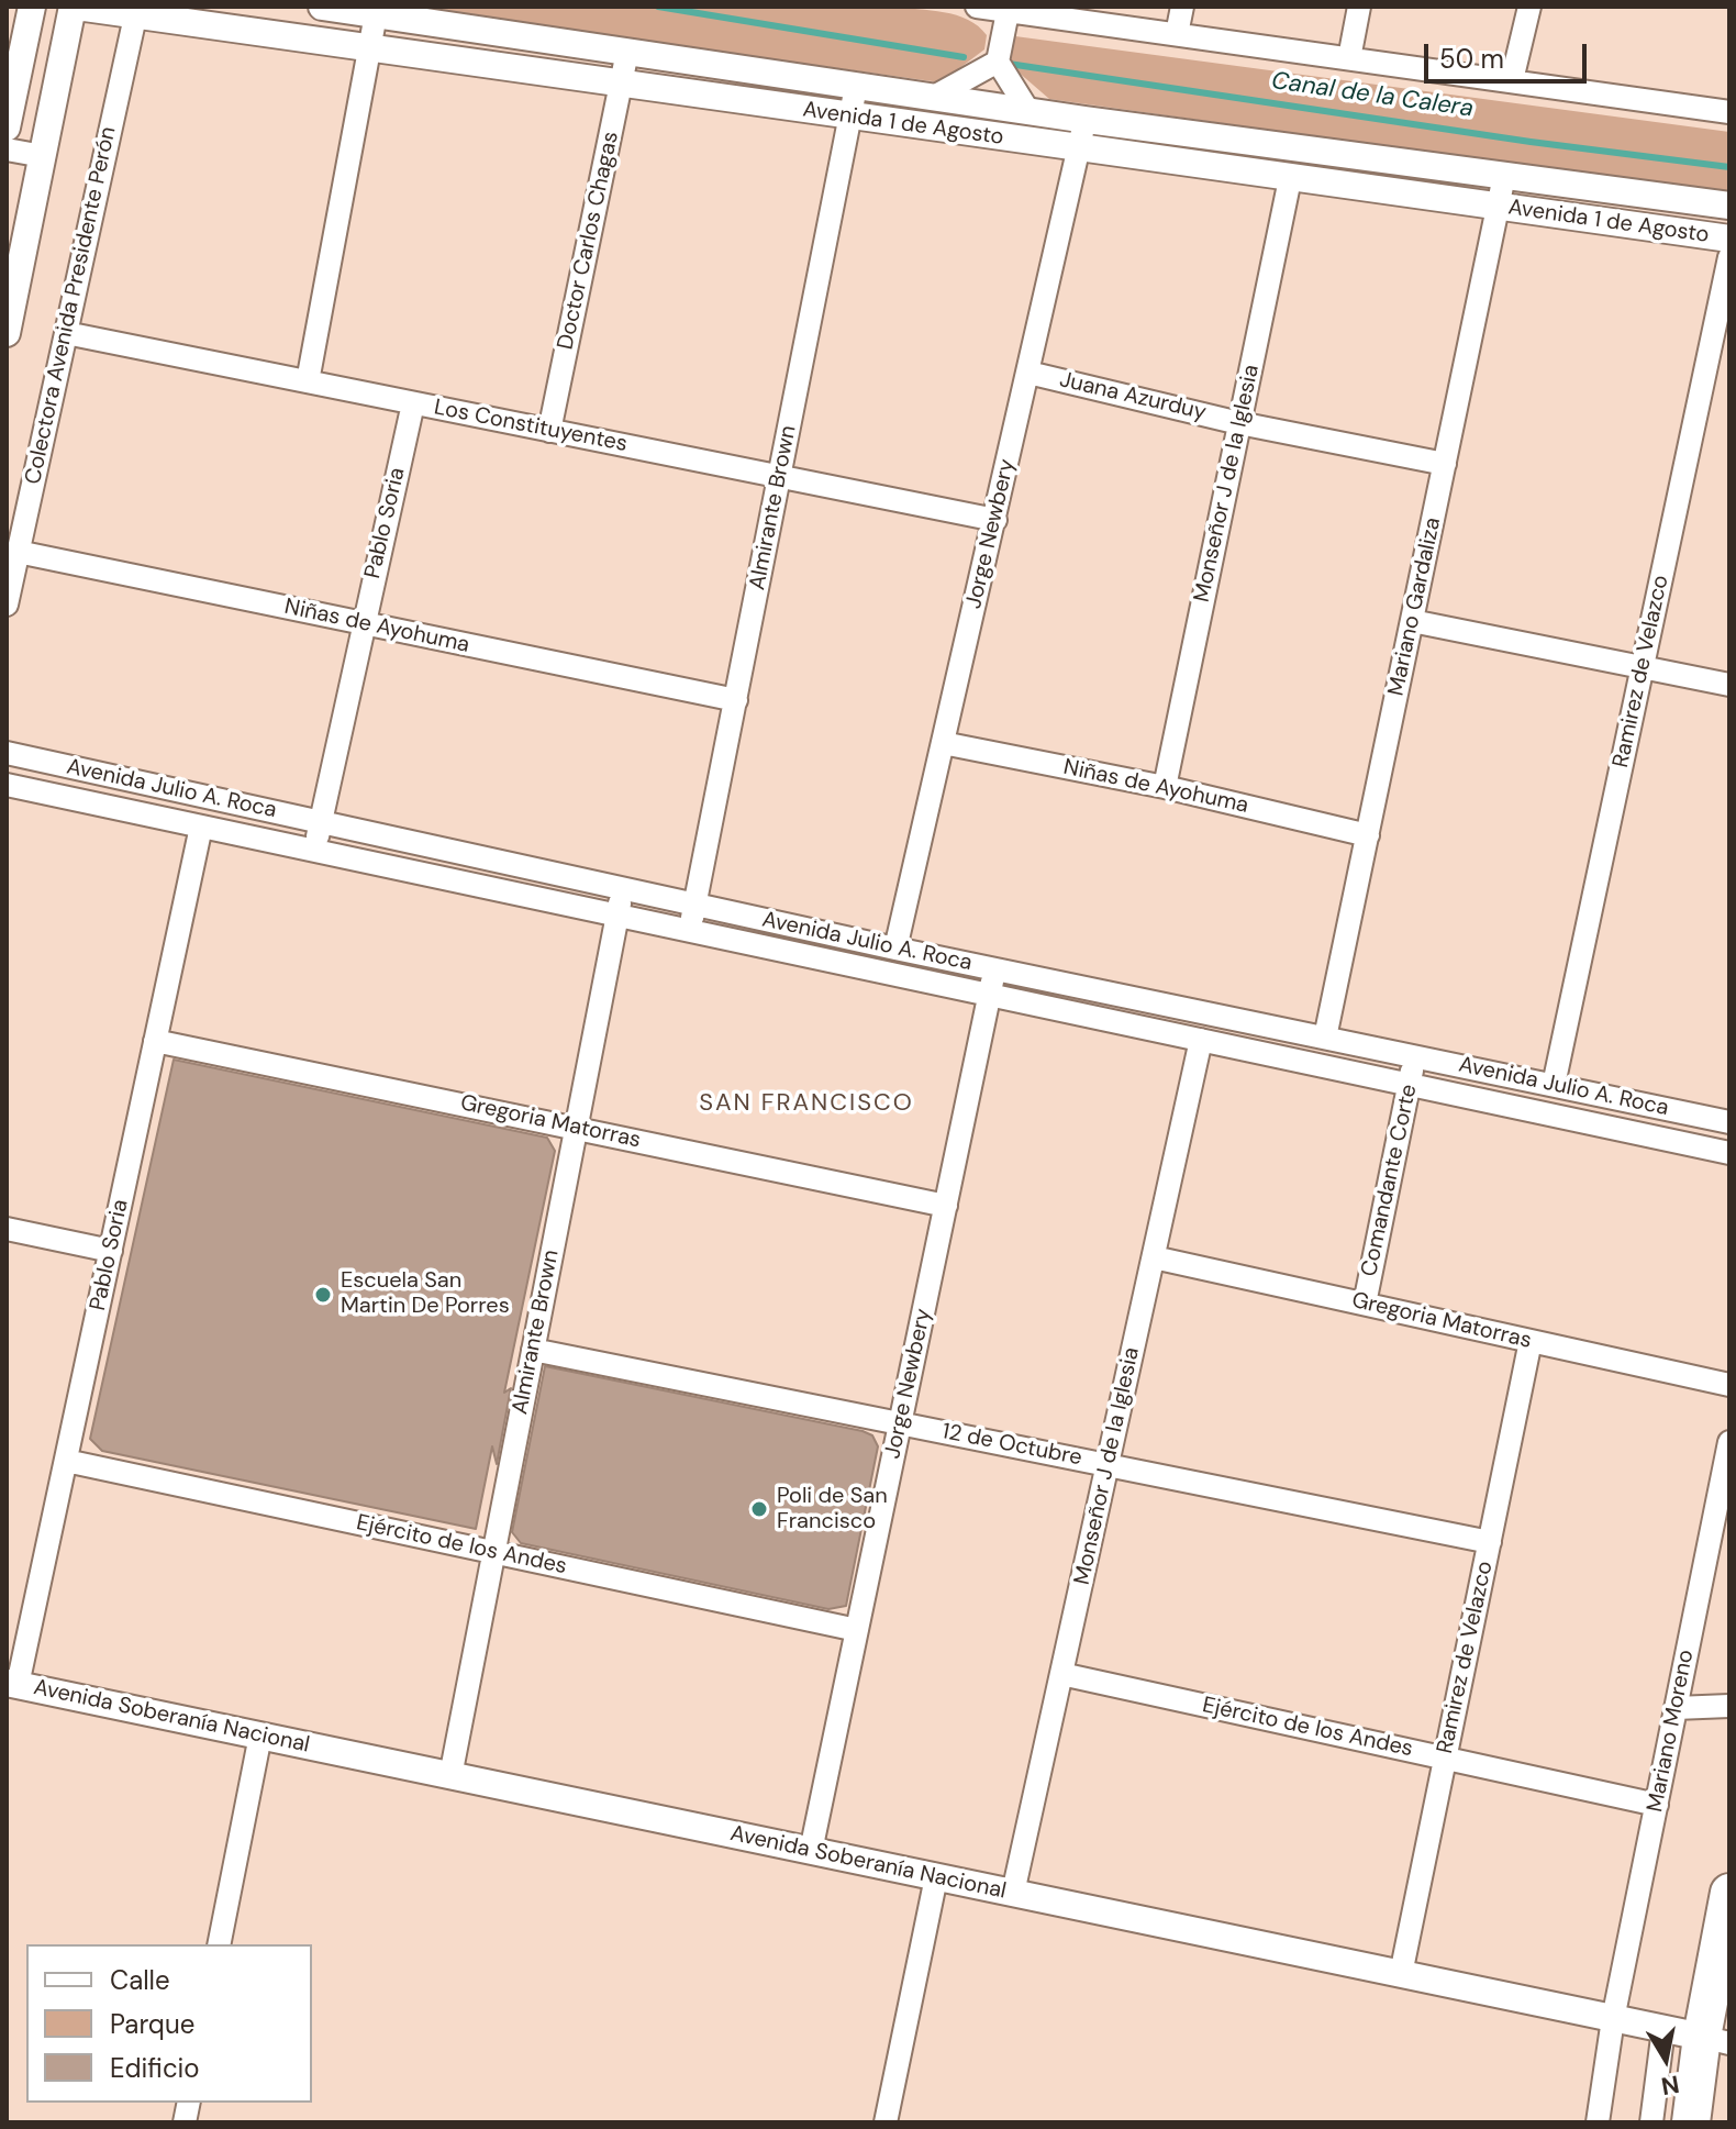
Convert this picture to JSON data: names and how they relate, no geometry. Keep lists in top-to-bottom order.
{
  "streets": {
    "street": [
      "Avenida 1 de Agosto",
      "Doctor Carlos Chagas",
      "Colectora Avenida Presidente Perón",
      "Juana Azurduy",
      "Los Constituyentes",
      "Monseñor J de la Iglesia",
      "Almirante Brown",
      "Pablo Soria",
      "Jorge Newbery",
      "Mariano Gardaliza",
      "Niñas de Ayohuma",
      "Ramirez de Velazco",
      "Avenida Julio A. Roca",
      "Gregoria Matorras",
      "Comandante Corte",
      "12 de Octubre",
      "Ejército de los Andes",
      "Avenida Soberanía Nacional",
      "Mariano Moreno"
    ]
  },
  "crossings": [
    ["Avenida 1 de Agosto", "Doctor Carlos Chagas"],
    ["Avenida 1 de Agosto", "Colectora Avenida Presidente Perón"],
    ["Avenida 1 de Agosto", "Monseñor J de la Iglesia"],
    ["Avenida 1 de Agosto", "Almirante Brown"],
    ["Avenida 1 de Agosto", "Jorge Newbery"],
    ["Avenida 1 de Agosto", "Mariano Gardaliza"],
    ["Doctor Carlos Chagas", "Los Constituyentes"],
    ["Colectora Avenida Presidente Perón", "Los Constituyentes"],
    ["Colectora Avenida Presidente Perón", "Niñas de Ayohuma"],
    ["Juana Azurduy", "Monseñor J de la Iglesia"],
    ["Juana Azurduy", "Jorge Newbery"],
    ["Juana Azurduy", "Mariano Gardaliza"],
    ["Los Constituyentes", "Almirante Brown"],
    ["Los Constituyentes", "Pablo Soria"],
    ["Los Constituyentes", "Jorge Newbery"],
    ["Monseñor J de la Iglesia", "Niñas de Ayohuma"],
    ["Monseñor J de la Iglesia", "Avenida Julio A. Roca"],
    ["Monseñor J de la Iglesia", "Gregoria Matorras"],
    ["Monseñor J de la Iglesia", "12 de Octubre"],
    ["Monseñor J de la Iglesia", "Ejército de los Andes"],
    ["Monseñor J de la Iglesia", "Avenida Soberanía Nacional"],
    ["Almirante Brown", "Niñas de Ayohuma"],
    ["Almirante Brown", "Avenida Julio A. Roca"],
    ["Almirante Brown", "Gregoria Matorras"],
    ["Almirante Brown", "12 de Octubre"],
    ["Almirante Brown", "Ejército de los Andes"],
    ["Almirante Brown", "Avenida Soberanía Nacional"],
    ["Pablo Soria", "Niñas de Ayohuma"],
    ["Pablo Soria", "Avenida Julio A. Roca"],
    ["Pablo Soria", "Gregoria Matorras"],
    ["Pablo Soria", "Ejército de los Andes"],
    ["Pablo Soria", "Avenida Soberanía Nacional"],
    ["Jorge Newbery", "Niñas de Ayohuma"],
    ["Jorge Newbery", "Avenida Julio A. Roca"],
    ["Jorge Newbery", "Gregoria Matorras"],
    ["Jorge Newbery", "12 de Octubre"],
    ["Jorge Newbery", "Ejército de los Andes"],
    ["Jorge Newbery", "Avenida Soberanía Nacional"],
    ["Mariano Gardaliza", "Niñas de Ayohuma"],
    ["Mariano Gardaliza", "Avenida Julio A. Roca"],
    ["Ramirez de Velazco", "Avenida Julio A. Roca"],
    ["Ramirez de Velazco", "Gregoria Matorras"],
    ["Ramirez de Velazco", "12 de Octubre"],
    ["Ramirez de Velazco", "Ejército de los Andes"],
    ["Ramirez de Velazco", "Avenida Soberanía Nacional"],
    ["Avenida Julio A. Roca", "Comandante Corte"],
    ["Gregoria Matorras", "Comandante Corte"],
    ["Ejército de los Andes", "Mariano Moreno"],
    ["Avenida Soberanía Nacional", "Mariano Moreno"]
  ],
  "districts": ["SAN FRANCISCO"],
  "water": ["Canal de la Calera"],
  "places": ["Escuela San Martin De Porres", "Poli de San Francisco"],
  "legend": ["Calle", "Parque", "Edificio"],
  "scale_bar": "50 m",
  "north": "bottom"
}
